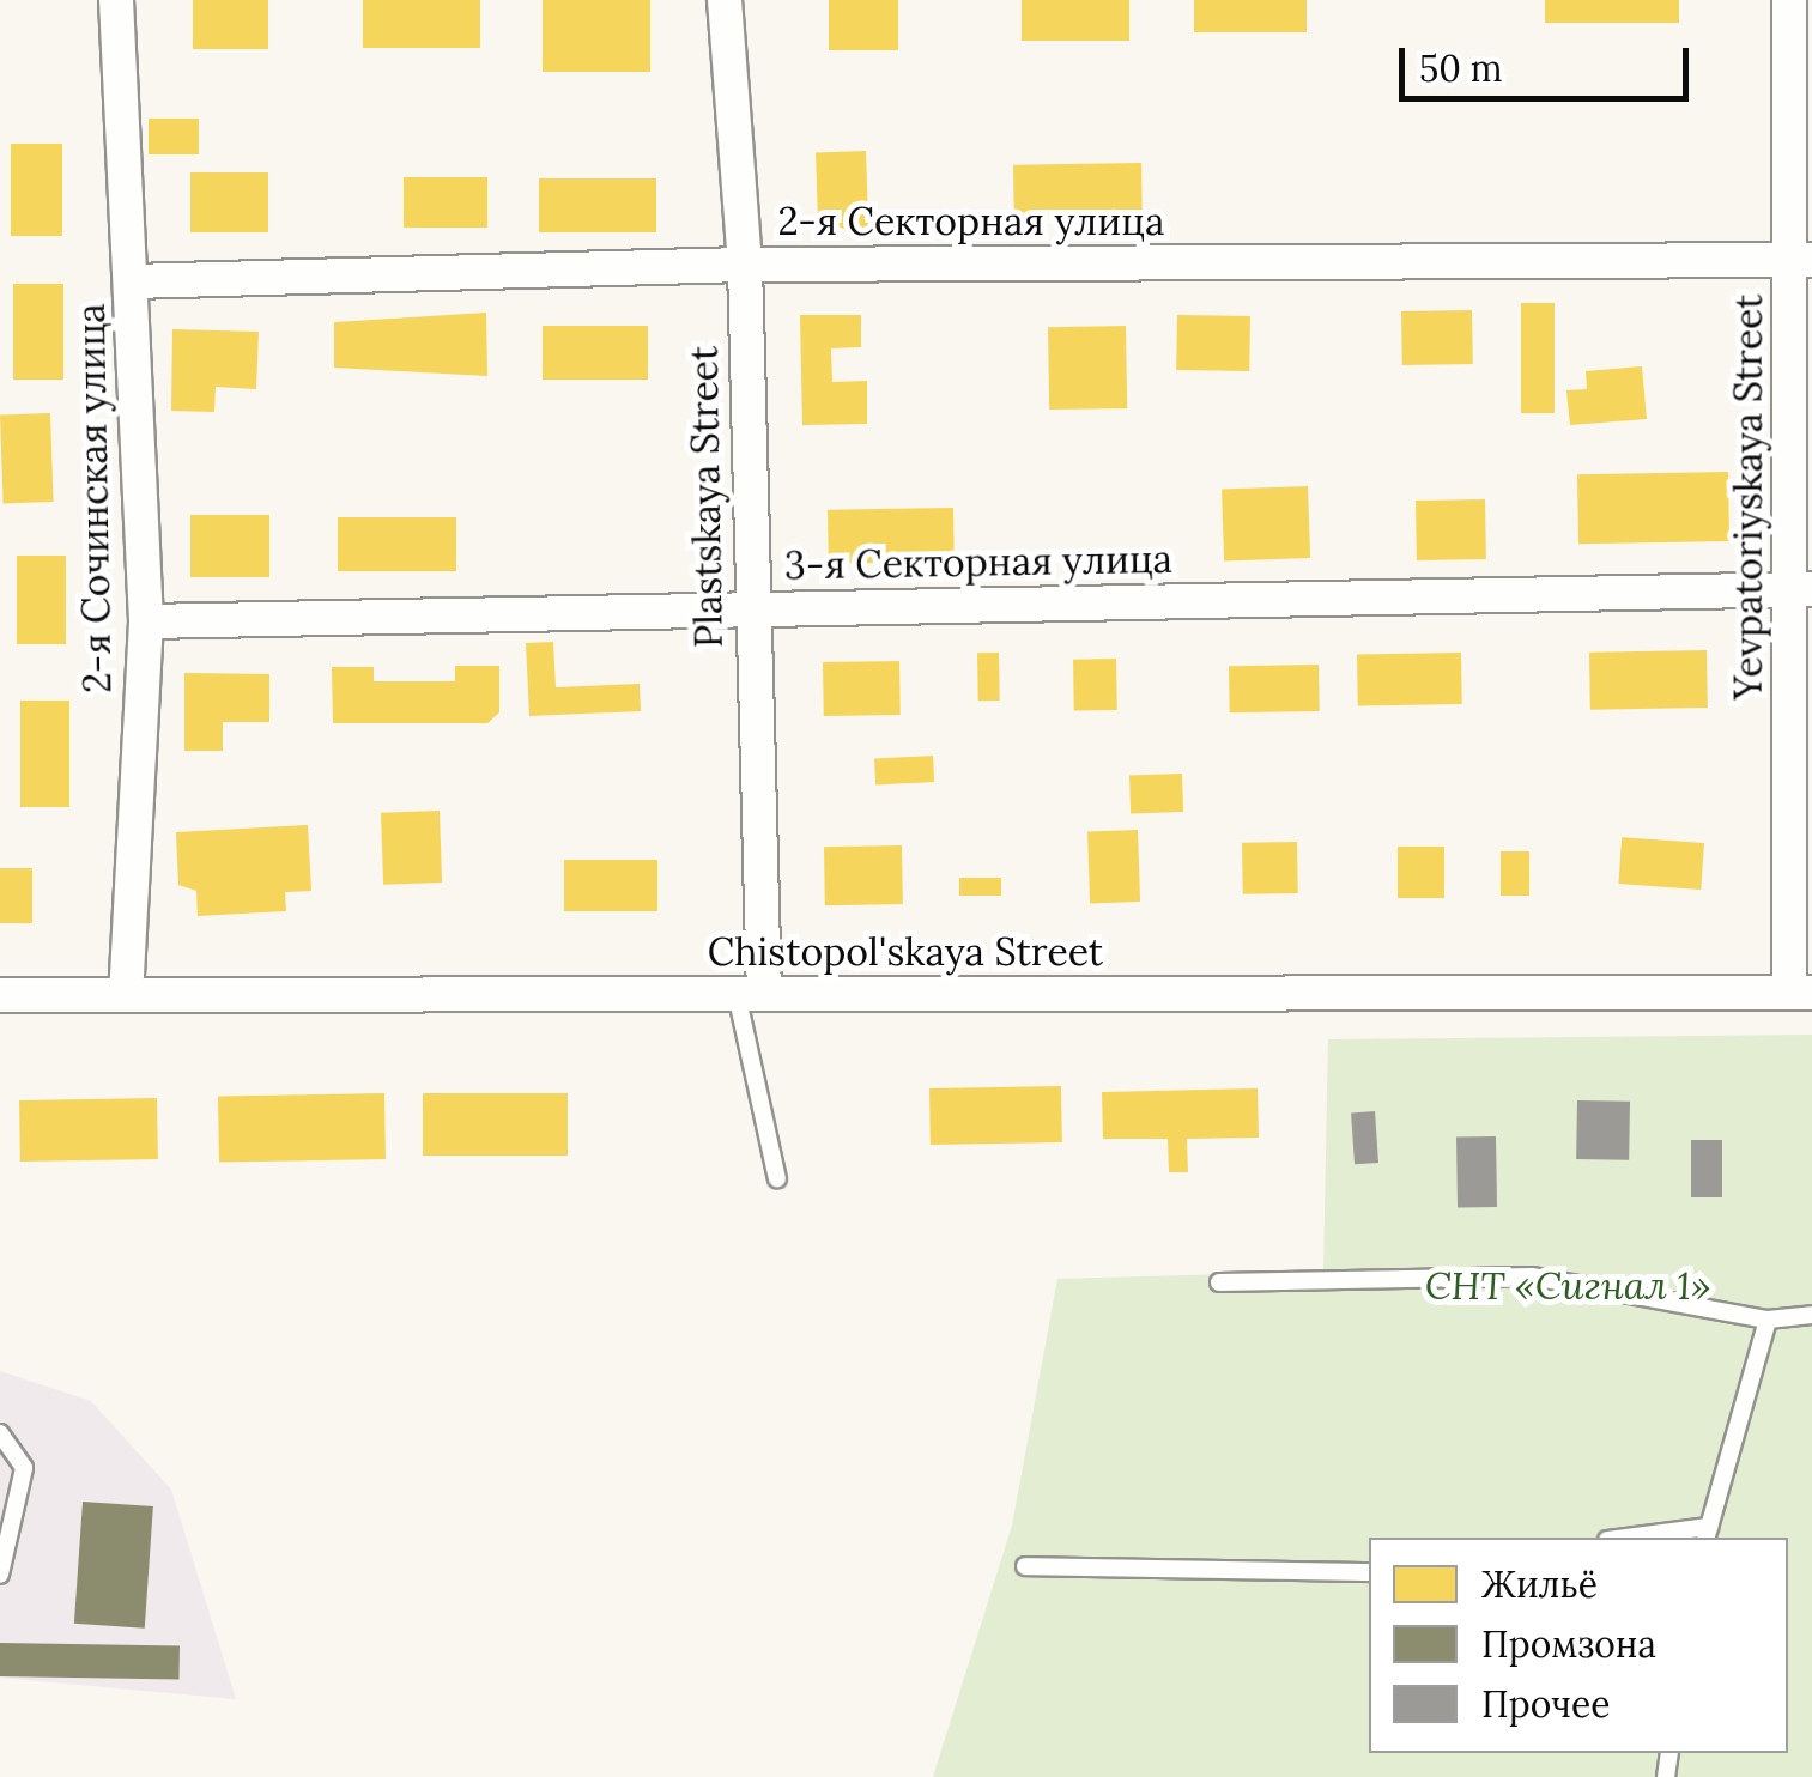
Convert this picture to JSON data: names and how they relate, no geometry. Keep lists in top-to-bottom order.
{
  "streets": {
    "street": [
      "2-я Секторная улица",
      "Plastskaya Street",
      "Yevpatoriyskaya Street",
      "2-я Сочинская улица",
      "3-я Секторная улица",
      "Chistopol'skaya Street"
    ]
  },
  "crossings": [
    ["2-я Секторная улица", "Plastskaya Street"],
    ["2-я Секторная улица", "Yevpatoriyskaya Street"],
    ["2-я Секторная улица", "2-я Сочинская улица"],
    ["Plastskaya Street", "3-я Секторная улица"],
    ["Plastskaya Street", "Chistopol'skaya Street"],
    ["Yevpatoriyskaya Street", "3-я Секторная улица"],
    ["Yevpatoriyskaya Street", "Chistopol'skaya Street"],
    ["2-я Сочинская улица", "3-я Секторная улица"],
    ["2-я Сочинская улица", "Chistopol'skaya Street"]
  ],
  "parks": ["СНТ «Сигнал 1»"],
  "legend": ["Жильё", "Промзона", "Прочее"],
  "scale_bar": "50 m"
}
